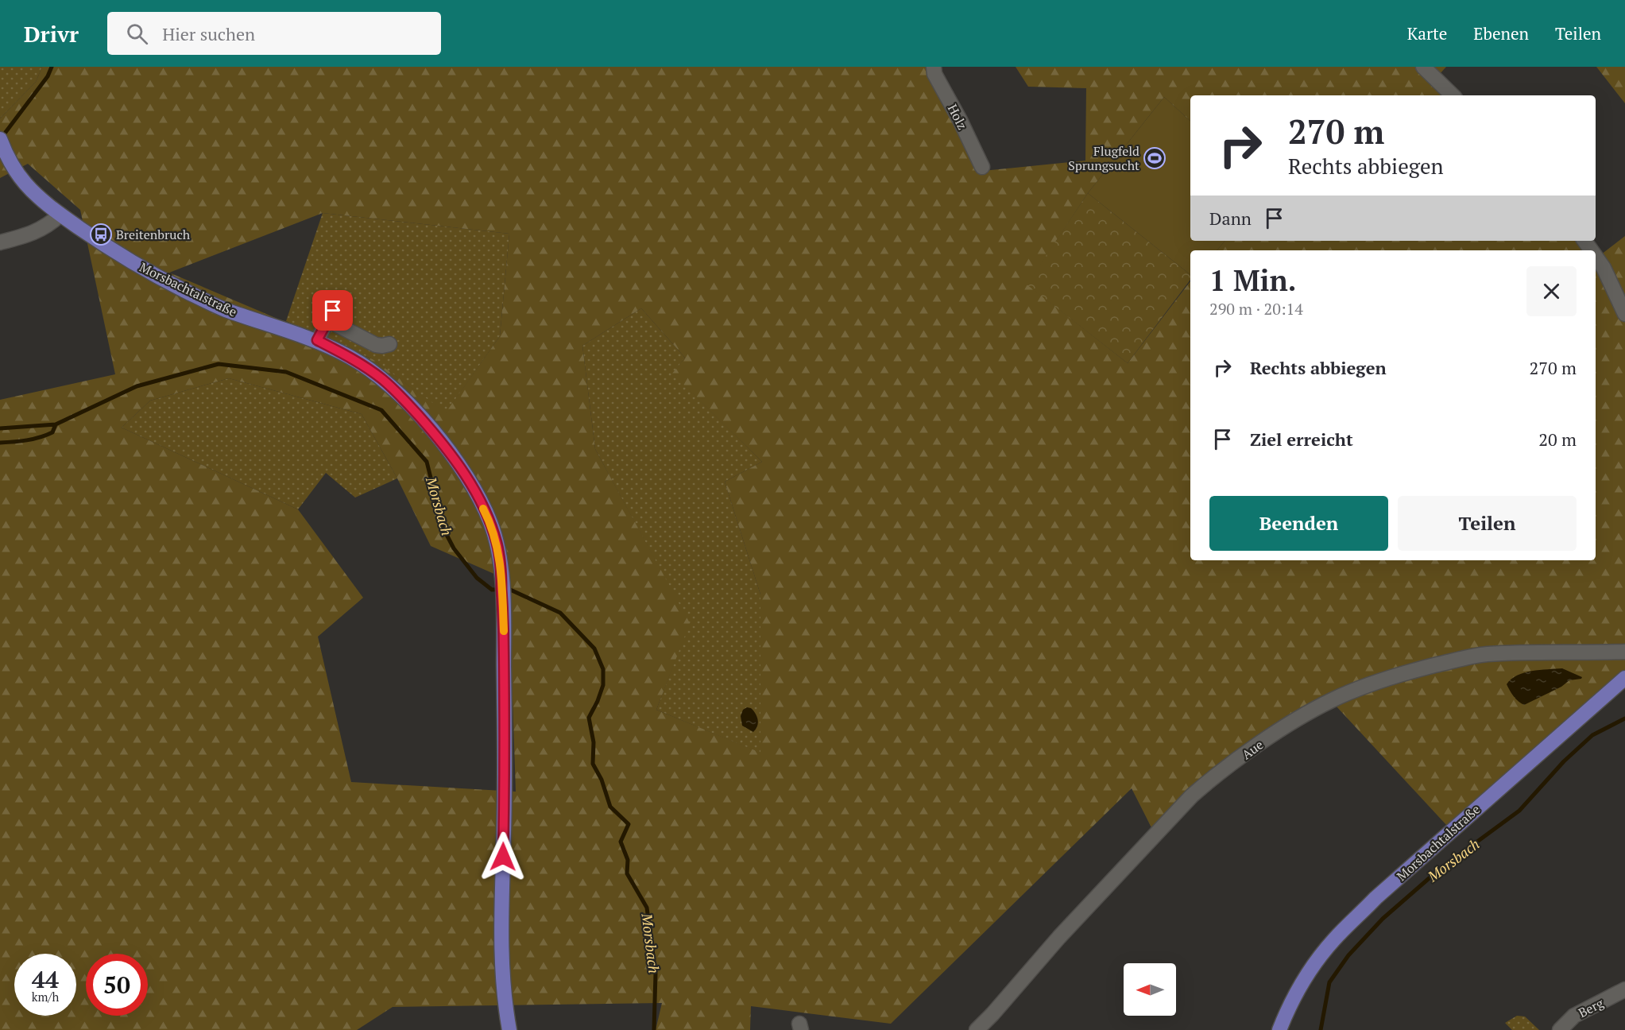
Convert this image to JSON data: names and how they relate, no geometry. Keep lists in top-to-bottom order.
{
  "streets": {
    "main road": ["Morsbachtalstraße"],
    "street": ["Holz", "Aue", "Berg"]
  },
  "water": ["Morsbach"],
  "places": {
    "sports": ["Flugfeld Sprungsucht"],
    "bus stop": ["Breitenbruch"]
  },
  "north": "left",
  "page": {
    "header": "Drivr",
    "search": "Hier suchen",
    "nav": ["Karte", "Ebenen", "Teilen"],
    "turn": ["270 m", "Rechts abbiegen"],
    "then": "Dann",
    "heading": ["1 Min.", "290 m · 20:14"],
    "list": [
      {
        "name": "Rechts abbiegen",
        "value": "270 m"
      },
      {
        "name": "Ziel erreicht",
        "value": "20 m"
      }
    ],
    "buttons": ["Beenden", "Teilen"],
    "speed": "44 km/h",
    "limit": "50"
  }
}
